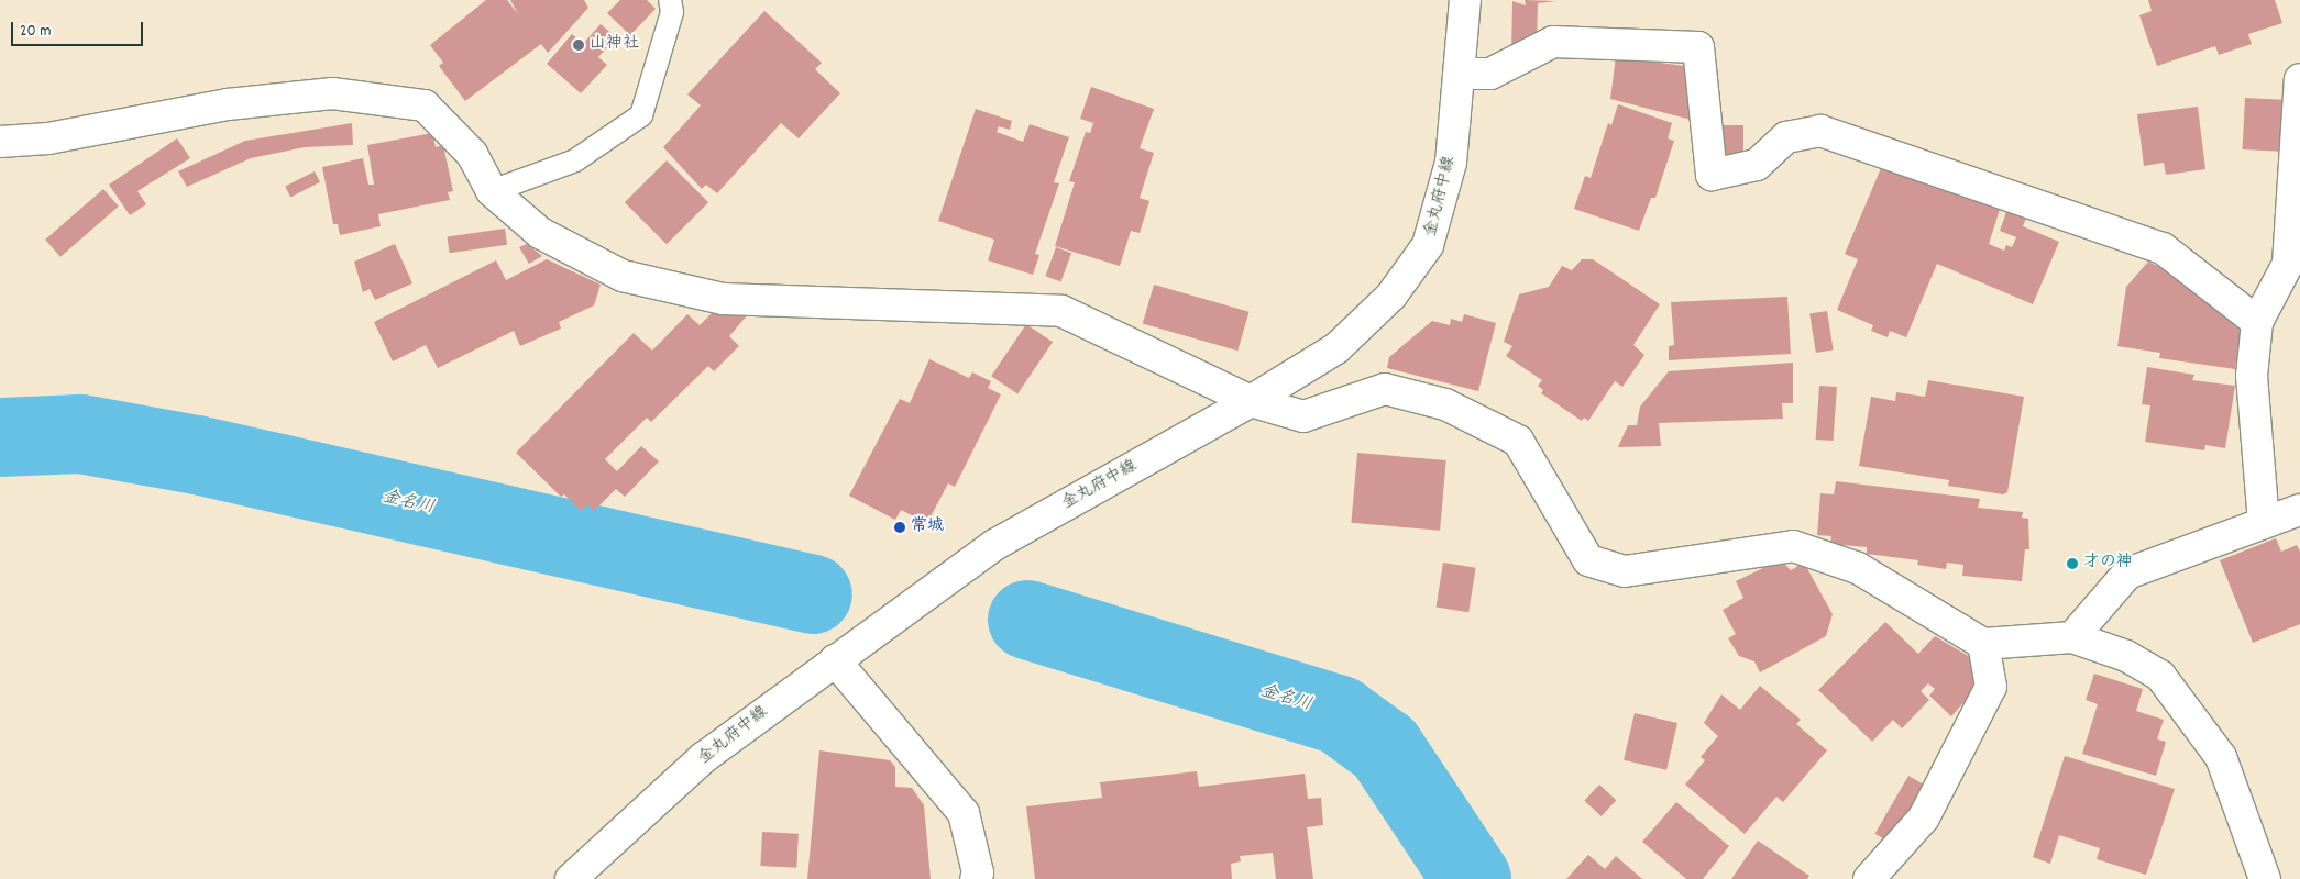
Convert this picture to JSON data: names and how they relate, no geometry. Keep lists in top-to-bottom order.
{
  "streets": {
    "street": ["金丸府中線"]
  },
  "water": ["金名川"],
  "places": ["山神社", "常城", "才の神"],
  "scale_bar": "20 m"
}
